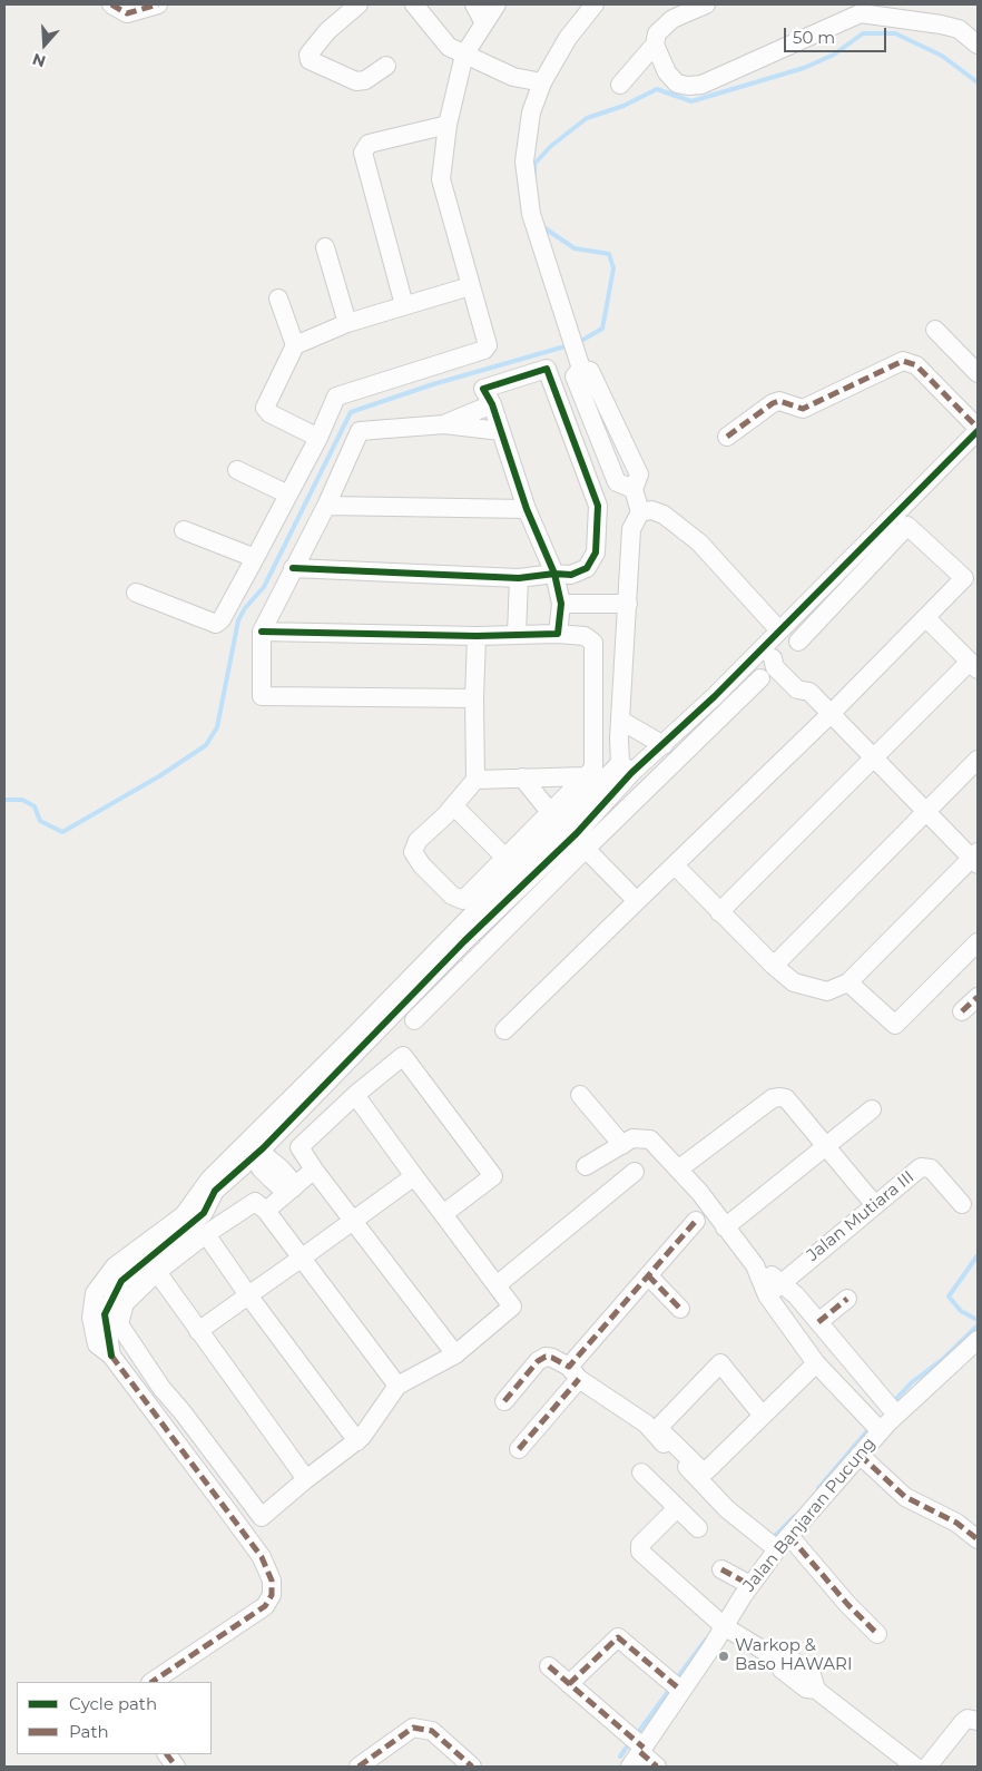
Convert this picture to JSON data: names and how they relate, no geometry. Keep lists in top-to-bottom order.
{
  "streets": {
    "street": ["Jalan Mutiara III", "Jalan Banjaran Pucung"]
  },
  "places": ["Warkop & Baso HAWARI"],
  "legend": ["Cycle path", "Path"],
  "scale_bar": "50 m",
  "north": "bottom"
}
